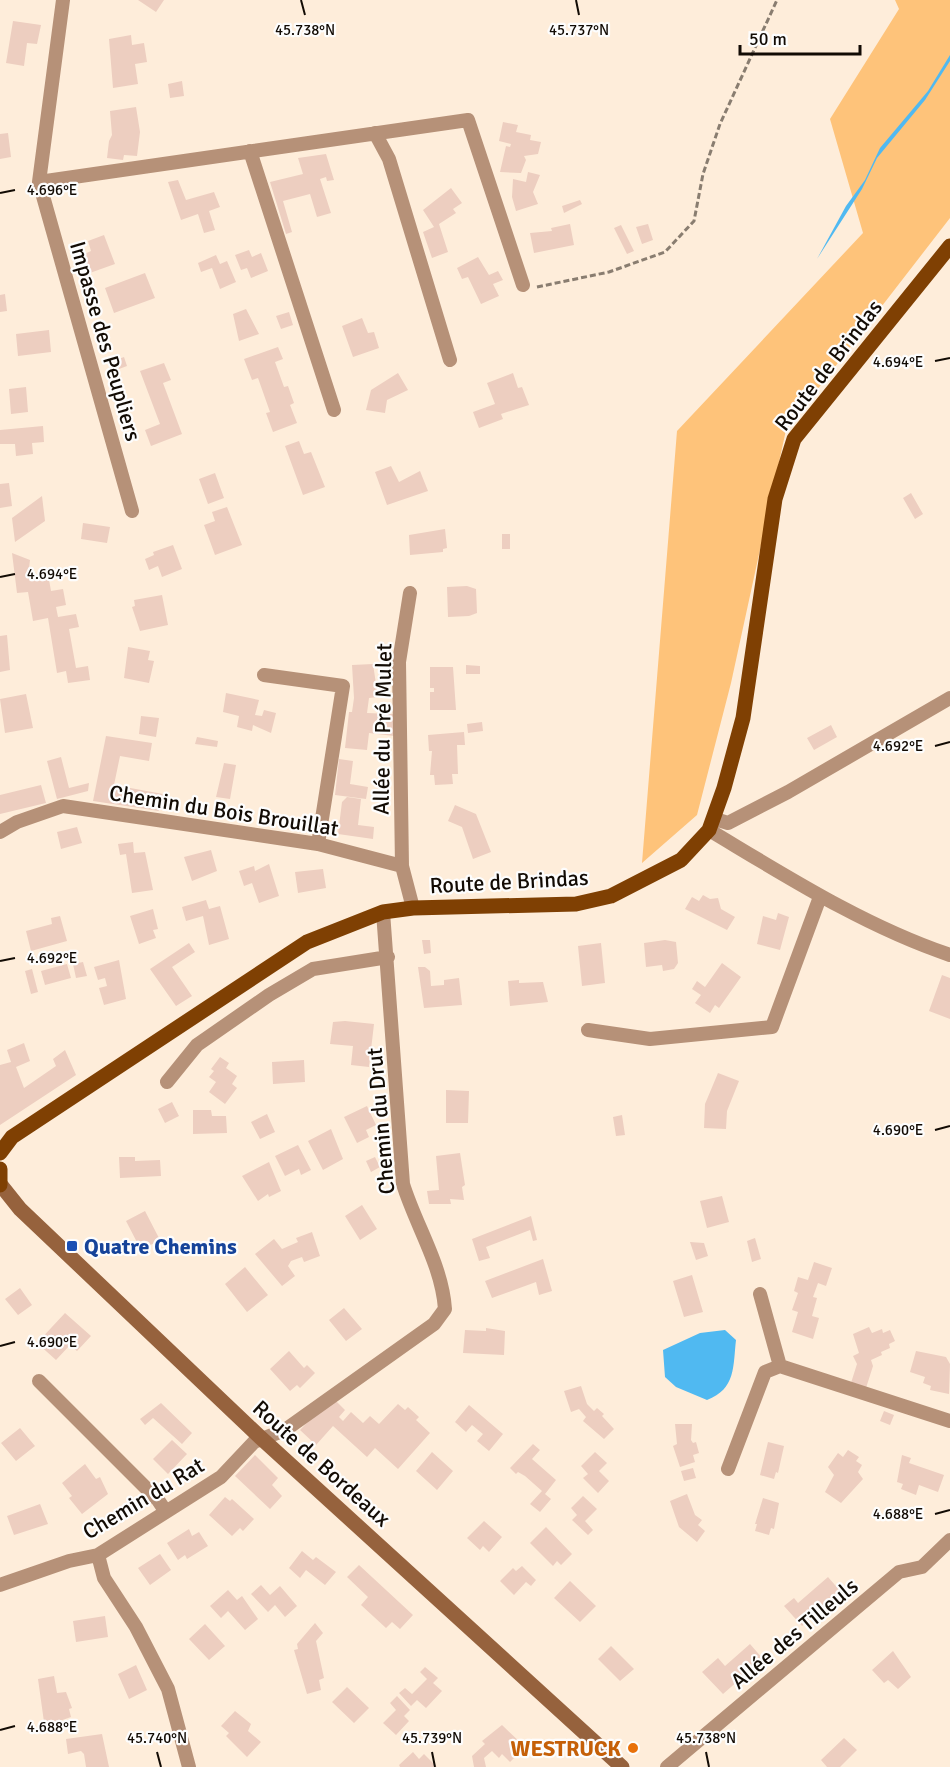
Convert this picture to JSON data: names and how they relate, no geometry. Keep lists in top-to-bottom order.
{
  "streets": {
    "main road": ["Route de Brindas", "Route de Bordeaux"],
    "street": [
      "Impasse des Peupliers",
      "Allée du Pré Mulet",
      "Chemin du Bois Brouillat",
      "Chemin du Drut",
      "Chemin du Rat",
      "Allée des Tilleuls"
    ]
  },
  "crossings": [
    ["Route de Brindas", "Chemin du Drut"],
    ["Allée du Pré Mulet", "Chemin du Bois Brouillat"],
    ["Chemin du Drut", "Route de Bordeaux"],
    ["Chemin du Drut", "Chemin du Rat"],
    ["Route de Bordeaux", "Chemin du Rat"]
  ],
  "places": {
    "transit": ["Quatre Chemins"],
    "other": ["WESTRUCK"]
  },
  "scale_bar": "50 m",
  "coordinates": [
    "45.738°N",
    "45.737°N",
    "4.696°E",
    "4.694°E",
    "4.692°E",
    "4.690°E",
    "4.688°E",
    "45.740°N",
    "45.739°N"
  ]
}
